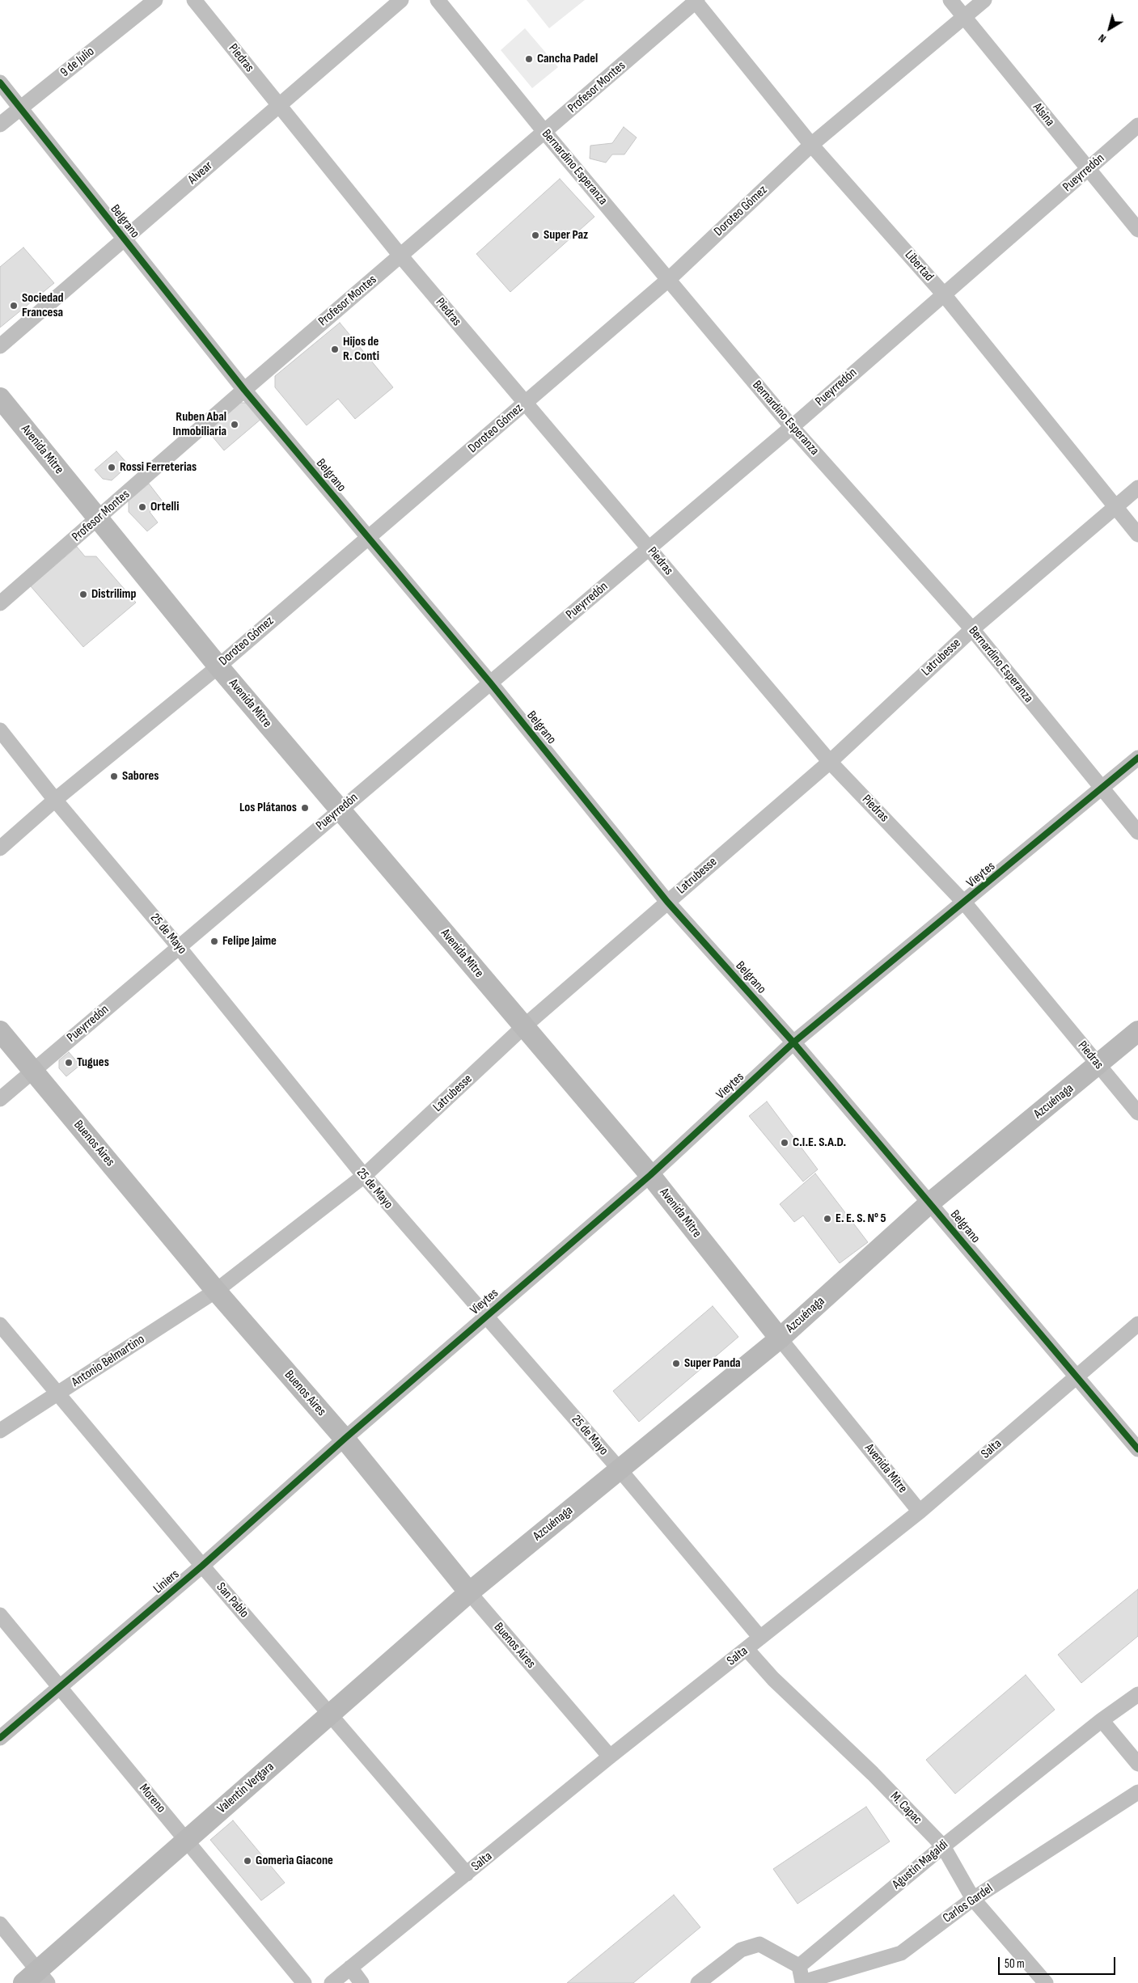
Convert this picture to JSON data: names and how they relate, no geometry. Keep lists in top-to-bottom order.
{
  "streets": {
    "street": [
      "Piedras",
      "9 de Julio",
      "Profesor Montes",
      "Alsina",
      "Bernardino Esperanza",
      "Alvear",
      "Pueyrredón",
      "Doroteo Gómez",
      "Belgrano",
      "Libertad",
      "Avenida Mitre",
      "Latrubesse",
      "Vieytes",
      "25 de Mayo",
      "Azcuénaga",
      "Buenos Aires",
      "Antonio Belmartino",
      "Salta",
      "Liniers",
      "San Pablo",
      "Valentín Vergara",
      "Moreno",
      "M. Capac",
      "Agustín Magaldi",
      "Carlos Gardel"
    ]
  },
  "crossings": [
    ["Piedras", "Profesor Montes"],
    ["Piedras", "Alvear"],
    ["Piedras", "Pueyrredón"],
    ["Piedras", "Doroteo Gómez"],
    ["Piedras", "Latrubesse"],
    ["Piedras", "Vieytes"],
    ["Piedras", "Azcuénaga"],
    ["9 de Julio", "Belgrano"],
    ["Profesor Montes", "Bernardino Esperanza"],
    ["Profesor Montes", "Belgrano"],
    ["Profesor Montes", "Libertad"],
    ["Profesor Montes", "Avenida Mitre"],
    ["Alsina", "Pueyrredón"],
    ["Alsina", "Doroteo Gómez"],
    ["Bernardino Esperanza", "Pueyrredón"],
    ["Bernardino Esperanza", "Doroteo Gómez"],
    ["Bernardino Esperanza", "Latrubesse"],
    ["Bernardino Esperanza", "Vieytes"],
    ["Alvear", "Belgrano"],
    ["Pueyrredón", "Belgrano"],
    ["Pueyrredón", "Libertad"],
    ["Pueyrredón", "Avenida Mitre"],
    ["Pueyrredón", "25 de Mayo"],
    ["Pueyrredón", "Buenos Aires"],
    ["Doroteo Gómez", "Belgrano"],
    ["Doroteo Gómez", "Libertad"],
    ["Doroteo Gómez", "Avenida Mitre"],
    ["Doroteo Gómez", "25 de Mayo"],
    ["Belgrano", "Latrubesse"],
    ["Belgrano", "Vieytes"],
    ["Belgrano", "Azcuénaga"],
    ["Belgrano", "Salta"],
    ["Libertad", "Latrubesse"],
    ["Avenida Mitre", "Latrubesse"],
    ["Avenida Mitre", "Vieytes"],
    ["Avenida Mitre", "Azcuénaga"],
    ["Avenida Mitre", "Salta"],
    ["Latrubesse", "25 de Mayo"],
    ["Latrubesse", "Buenos Aires"],
    ["Latrubesse", "Antonio Belmartino"],
    ["Vieytes", "25 de Mayo"],
    ["Vieytes", "Buenos Aires"],
    ["Vieytes", "Liniers"],
    ["25 de Mayo", "Azcuénaga"],
    ["25 de Mayo", "Salta"],
    ["Azcuénaga", "Buenos Aires"],
    ["Azcuénaga", "Valentín Vergara"],
    ["Buenos Aires", "Antonio Belmartino"],
    ["Buenos Aires", "Salta"],
    ["Buenos Aires", "Liniers"],
    ["Buenos Aires", "Valentín Vergara"],
    ["Antonio Belmartino", "San Pablo"],
    ["Salta", "San Pablo"],
    ["Salta", "M. Capac"],
    ["Liniers", "San Pablo"],
    ["Liniers", "Moreno"],
    ["San Pablo", "Valentín Vergara"],
    ["Valentín Vergara", "Moreno"],
    ["M. Capac", "Agustín Magaldi"],
    ["M. Capac", "Carlos Gardel"],
    ["Agustín Magaldi", "Carlos Gardel"]
  ],
  "places": [
    "Cancha Padel",
    "Super Paz",
    "Sociedad Francesa",
    "Hijos de R. Conti",
    "Ruben Abal Inmobiliaria",
    "Rossi Ferreterias",
    "Ortelli",
    "Distrilimp",
    "Sabores",
    "Los Plátanos",
    "Felipe Jaime",
    "Tugues",
    "C.I.E. S.A.D.",
    "E. E. S. N° 5",
    "Super Panda",
    "Gomerìa Giacone"
  ],
  "scale_bar": "50 m",
  "north": "bottom left"
}
